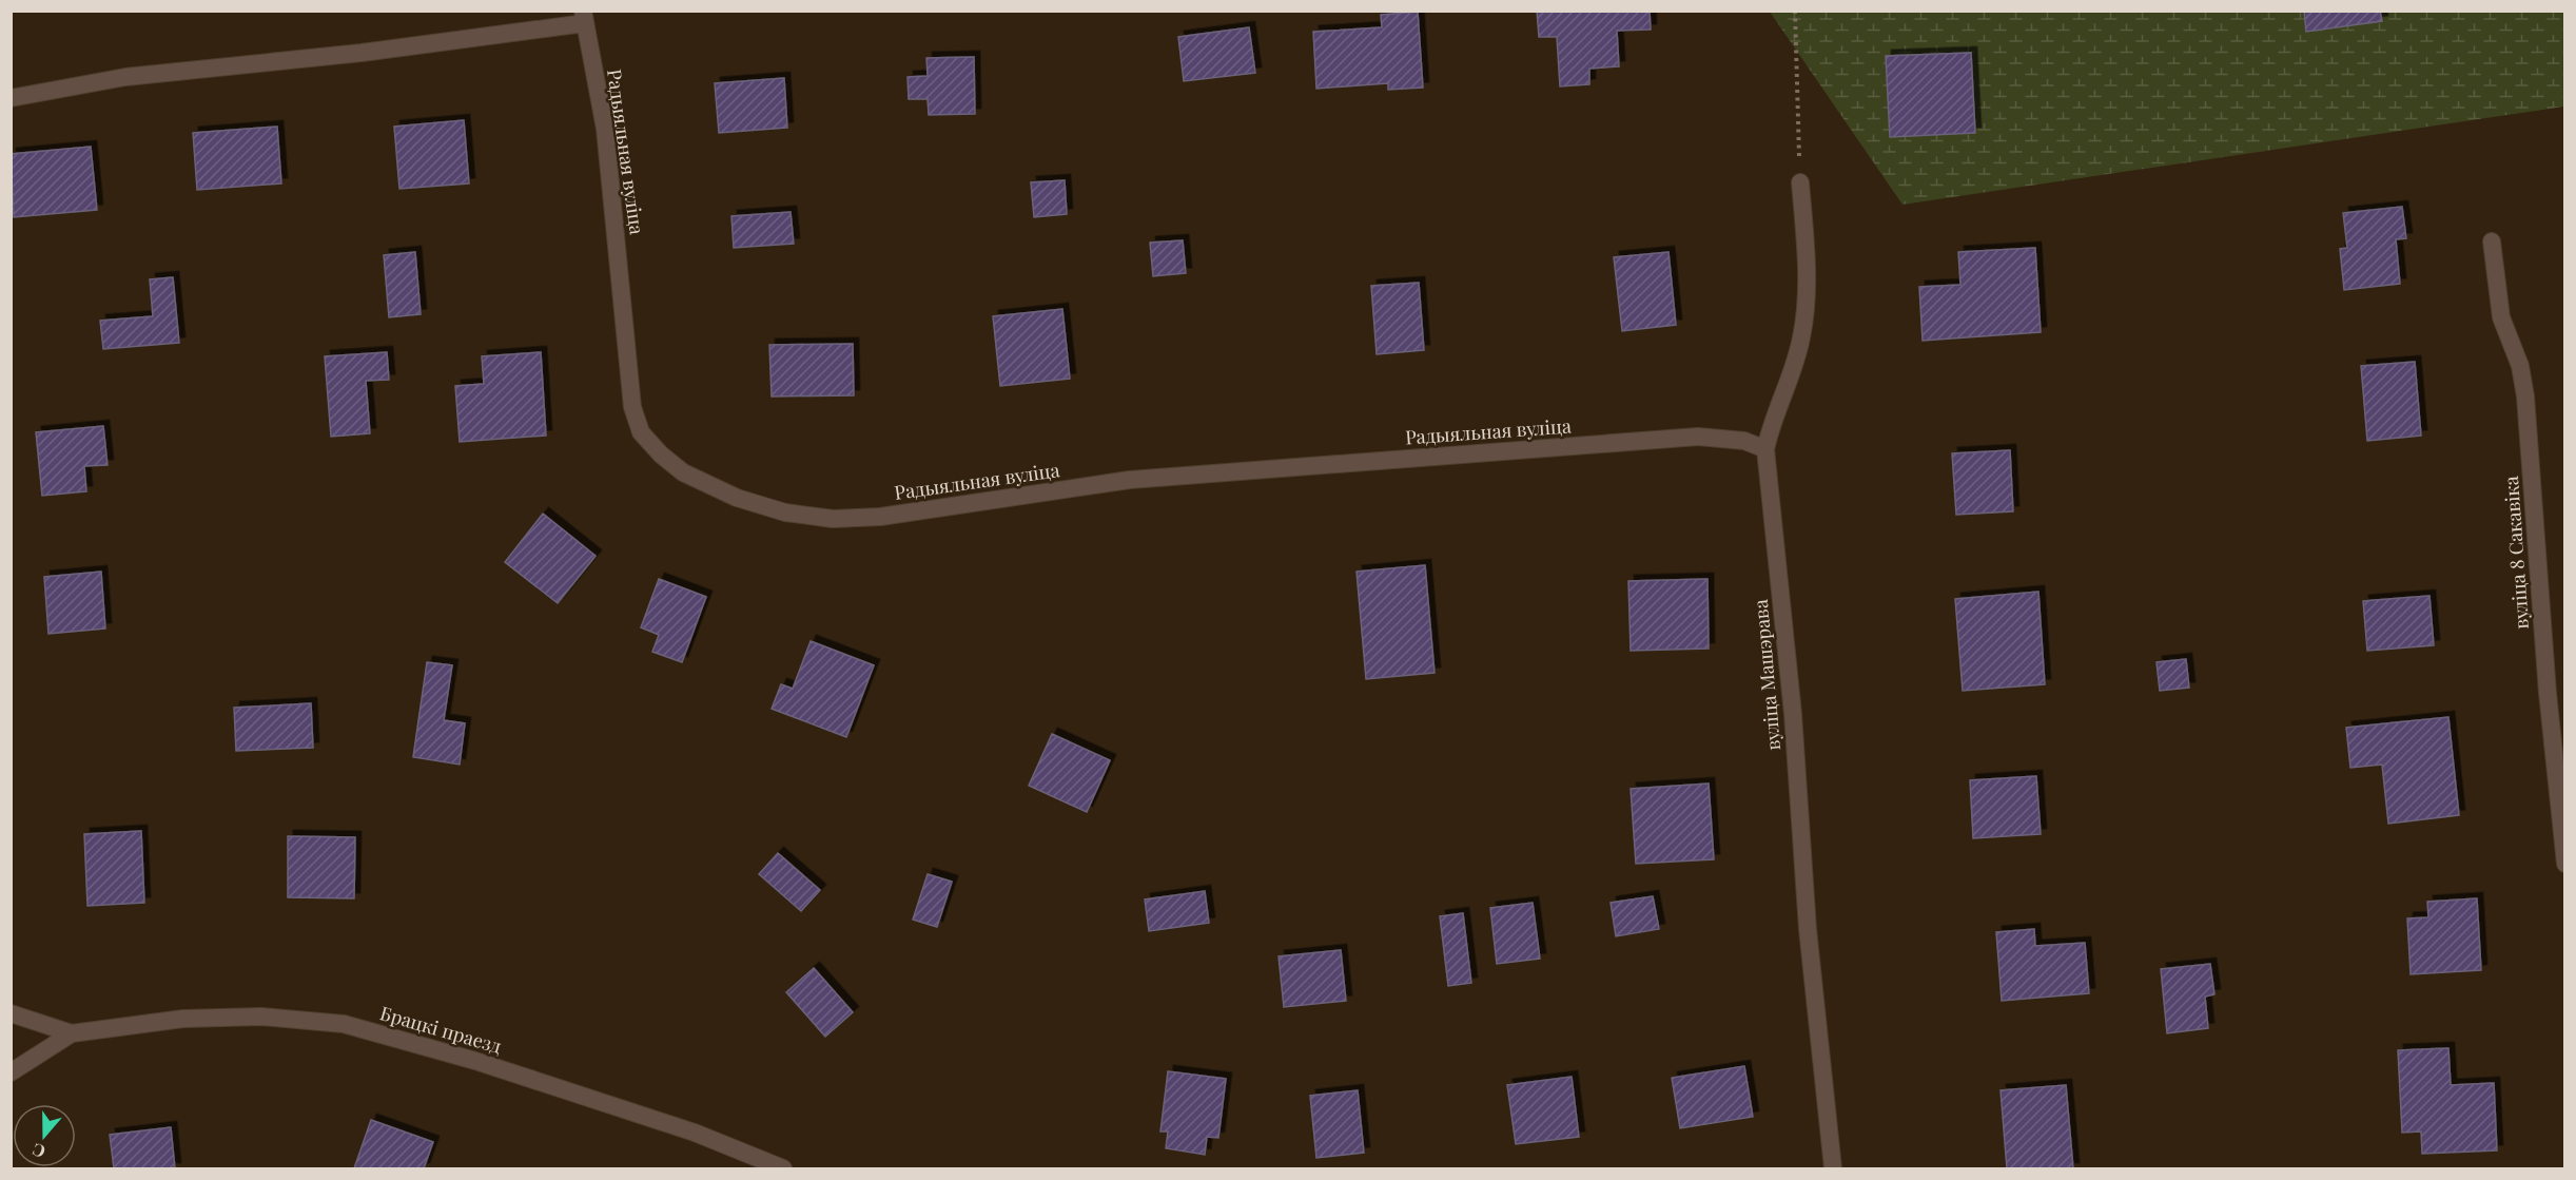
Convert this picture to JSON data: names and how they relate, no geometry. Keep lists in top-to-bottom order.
{
  "streets": {
    "street": [
      "Радыяльная вуліца",
      "вуліца 8 Сакавіка",
      "вуліца Машэрава",
      "Брацкі праезд"
    ]
  },
  "crossings": [
    ["Радыяльная вуліца", "вуліца Машэрава"]
  ],
  "north": "bottom"
}
